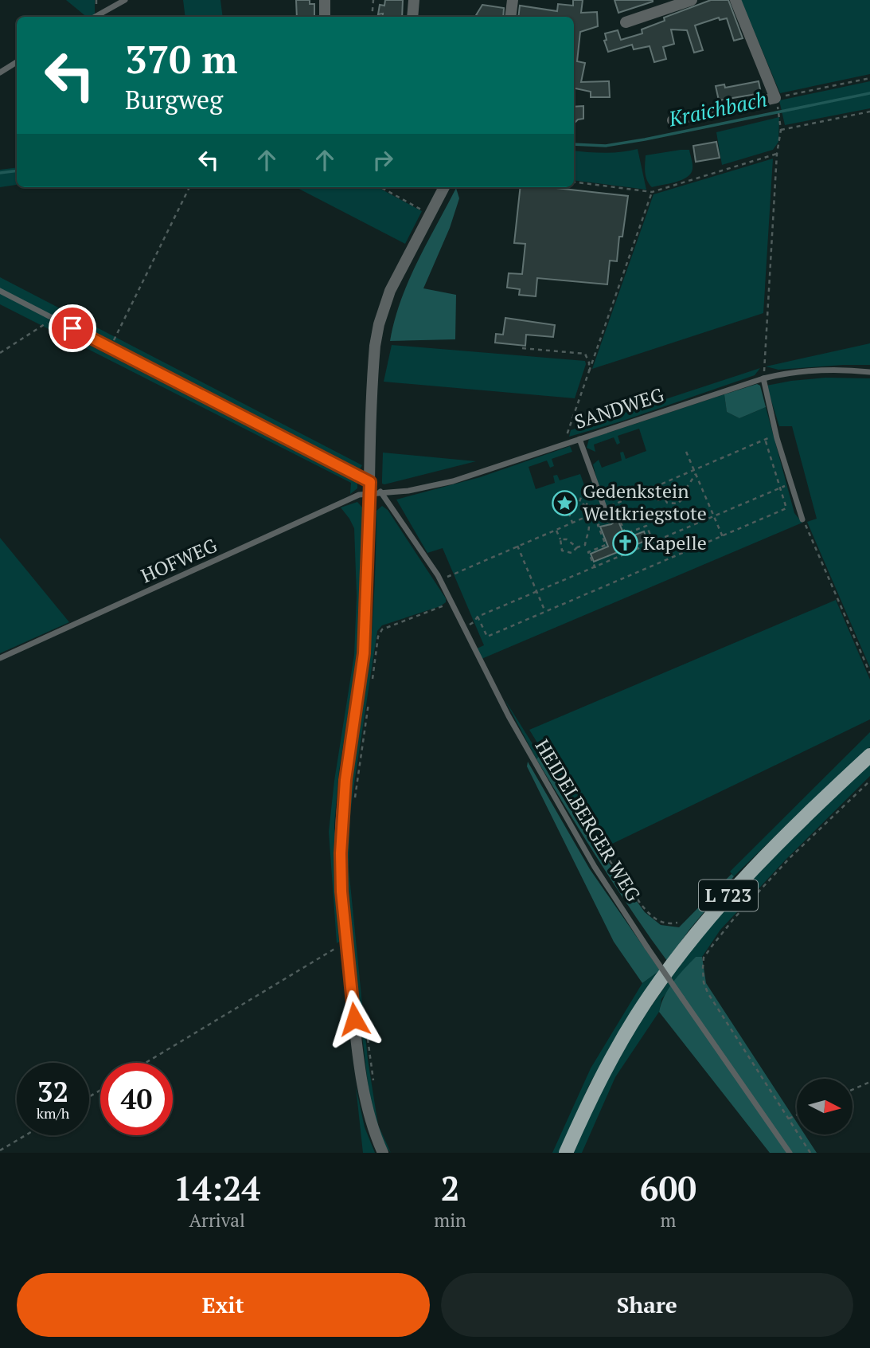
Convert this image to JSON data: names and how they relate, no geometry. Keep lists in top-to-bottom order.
{
  "streets": {
    "main road": ["L 723"],
    "lane": ["SANDWEG", "HOFWEG", "HEIDELBERGER WEG"]
  },
  "crossings": [
    ["SANDWEG", "HOFWEG"],
    ["SANDWEG", "HEIDELBERGER WEG"],
    ["HOFWEG", "HEIDELBERGER WEG"]
  ],
  "water": ["Kraichbach"],
  "places": {
    "place": ["Gedenkstein Weltkriegstote"],
    "church": ["Kapelle"]
  },
  "north": "right",
  "page": {
    "turn": ["370 m", "Burgweg"],
    "speed": "32 km/h",
    "limit": "40",
    "eta": [
      "14:24",
      "Arrival",
      "2",
      "min",
      "600",
      "m"
    ],
    "buttons": ["Exit", "Share"]
  }
}
